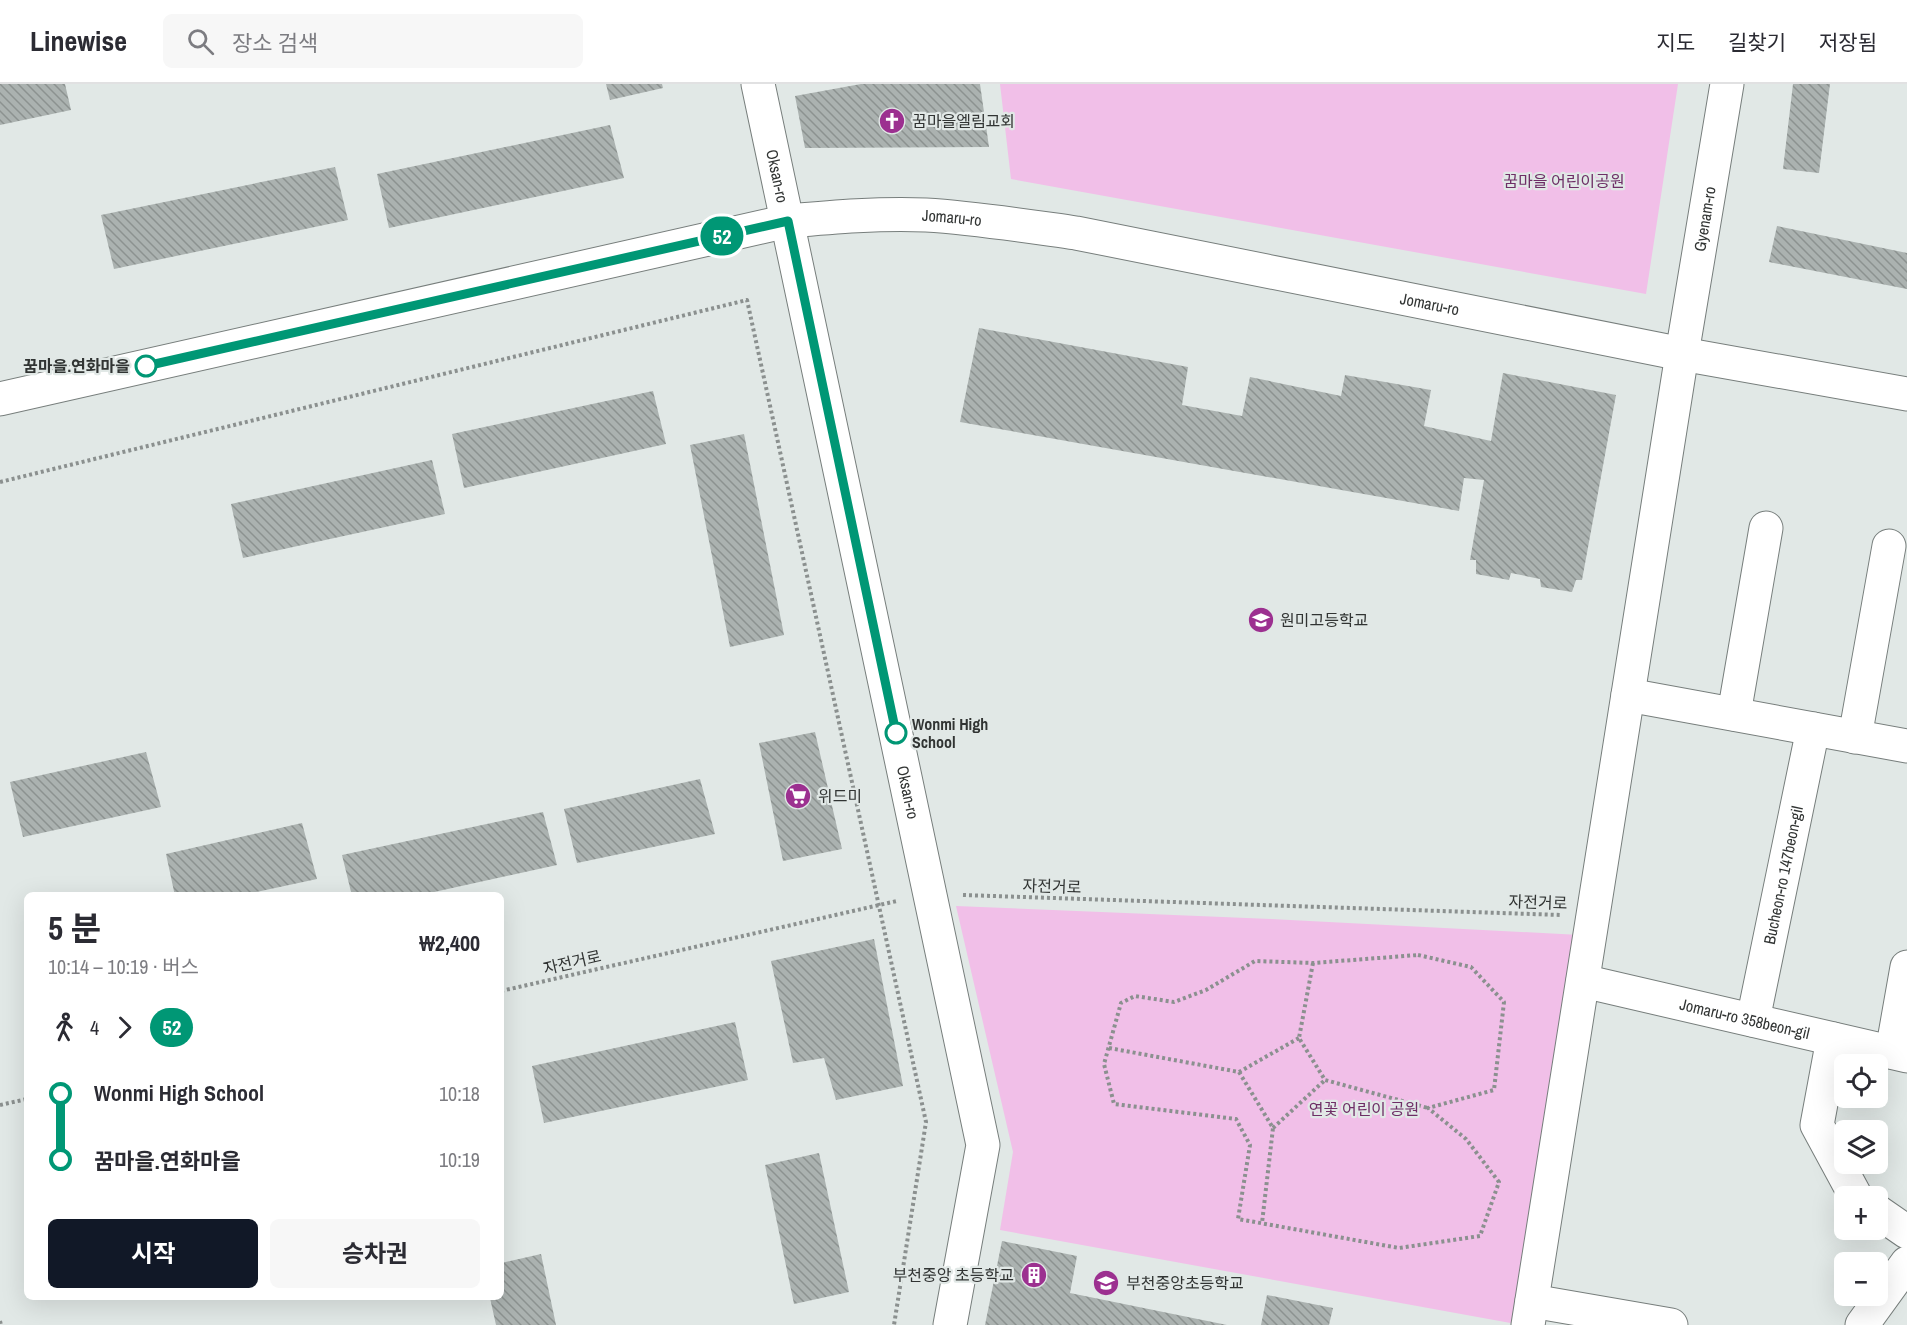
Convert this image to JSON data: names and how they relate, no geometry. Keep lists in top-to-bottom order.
{
  "streets": {
    "street": [
      "Oksan-ro",
      "Jomaru-ro",
      "Gyenam-ro",
      "Bucheon-ro 147beon-gil",
      "Jomaru-ro 358beon-gil"
    ],
    "path": ["자전거로"]
  },
  "crossings": [
    ["Oksan-ro", "Jomaru-ro"],
    ["Oksan-ro", "자전거로"],
    ["Jomaru-ro", "Gyenam-ro"],
    ["Gyenam-ro", "자전거로"],
    ["Gyenam-ro", "Jomaru-ro 358beon-gil"],
    ["Bucheon-ro 147beon-gil", "Jomaru-ro 358beon-gil"]
  ],
  "parks": ["꿈마을 어린이공원", "연꽃 어린이 공원"],
  "places": {
    "church": ["꿈마을엘림교회"],
    "other": ["꿈마을.연화마을", "Wonmi High School"],
    "school or university": ["원미고등학교", "부천중앙초등학교"],
    "supermarket": ["위드미"],
    "building": ["부천중앙 초등학교"]
  },
  "lines": ["bus line 52"],
  "page": {
    "header": "Linewise",
    "search": "장소 검색",
    "nav": ["지도", "길찾기", "저장됨"],
    "on_map": "52",
    "heading": ["5 분", "10:14 – 10:19 · 버스", "₩2,400"],
    "legs": ["4", "52"],
    "map_buttons": ["+", "−"],
    "list": [
      {
        "name": "Wonmi High School",
        "value": "10:18"
      },
      {
        "name": "꿈마을.연화마을",
        "value": "10:19"
      }
    ],
    "buttons": ["시작", "승차권"]
  }
}
